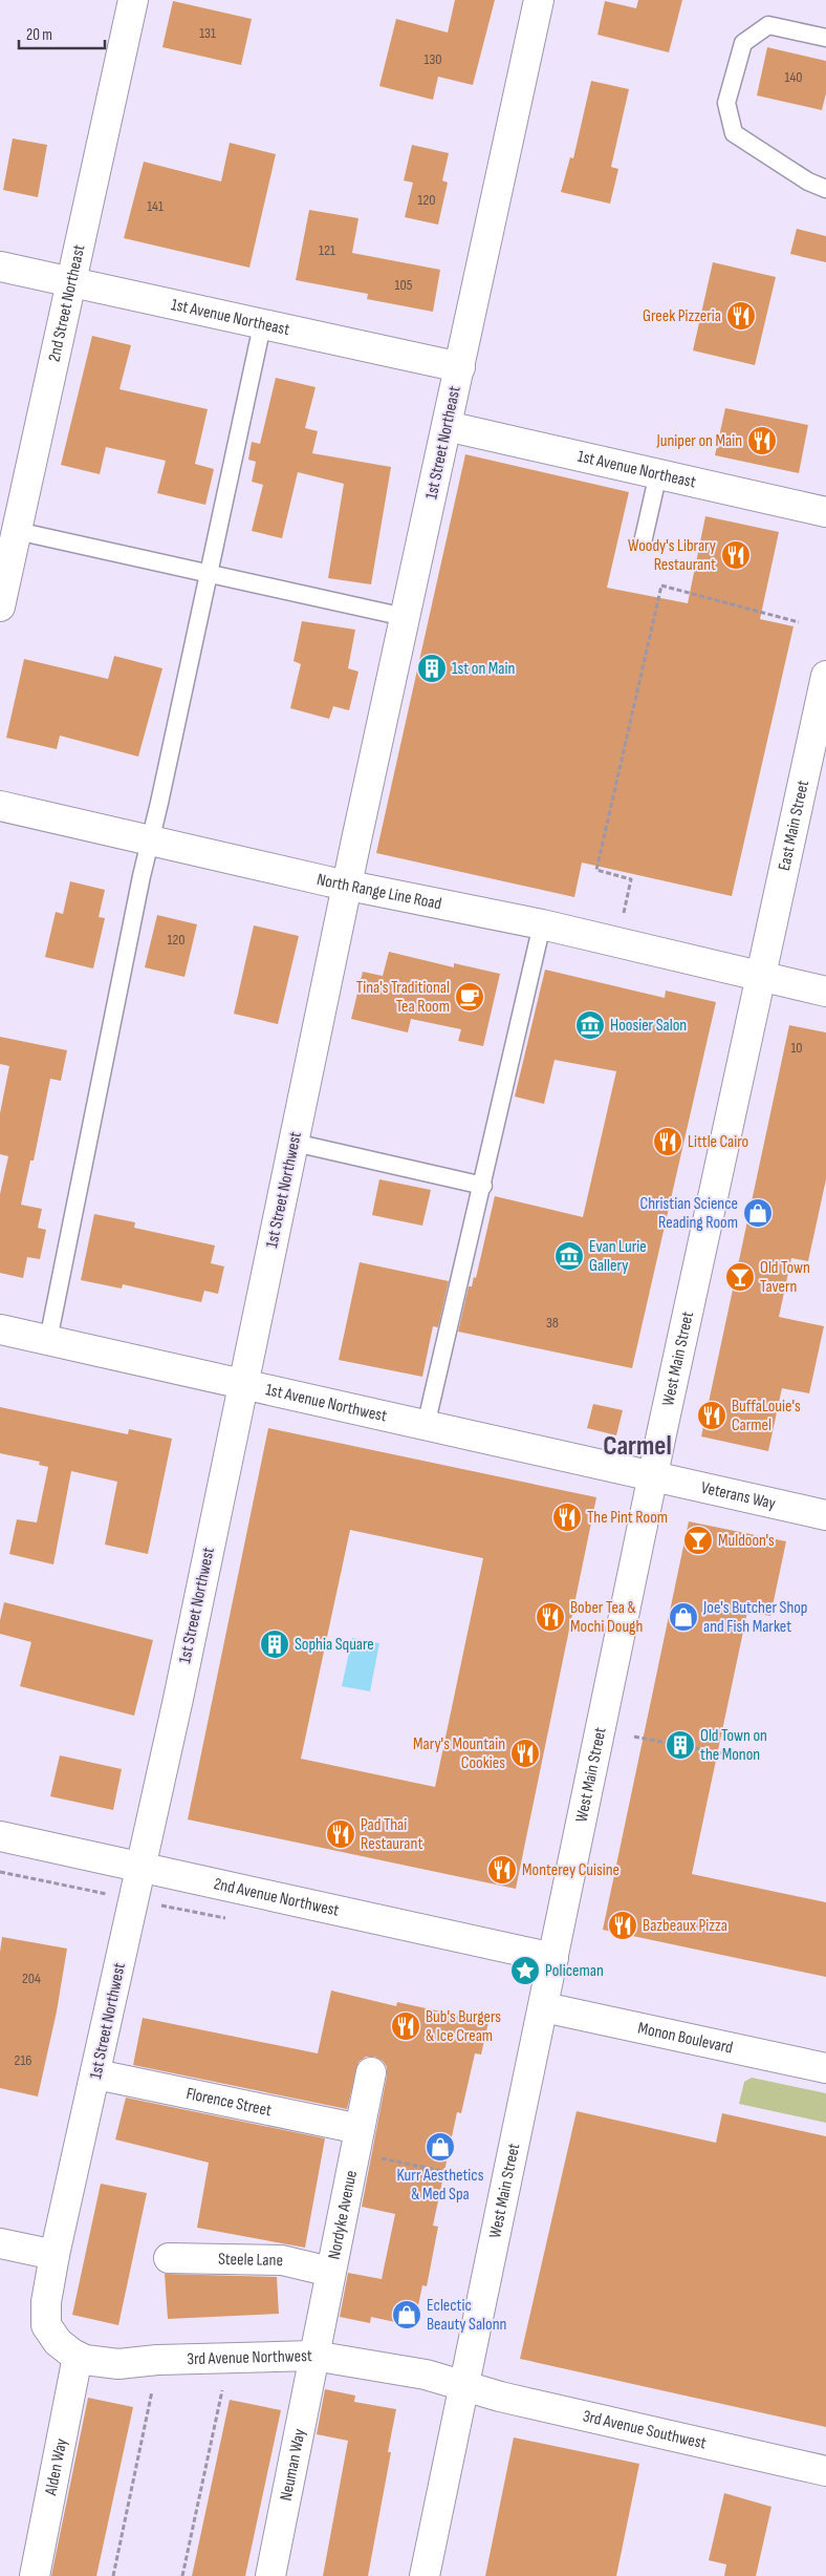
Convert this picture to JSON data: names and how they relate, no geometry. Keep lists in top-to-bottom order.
{
  "streets": {
    "street": [
      "2nd Street Northeast",
      "1st Avenue Northeast",
      "1st Street Northeast",
      "East Main Street",
      "North Range Line Road",
      "1st Street Northwest",
      "West Main Street",
      "1st Avenue Northwest",
      "Veterans Way",
      "2nd Avenue Northwest",
      "Monon Boulevard",
      "Florence Street",
      "Nordyke Avenue",
      "Steele Lane",
      "3rd Avenue Northwest",
      "3rd Avenue Southwest",
      "Neuman Way",
      "Alden Way"
    ]
  },
  "crossings": [
    ["2nd Street Northeast", "1st Avenue Northeast"],
    ["1st Avenue Northeast", "1st Street Northeast"],
    ["1st Street Northeast", "North Range Line Road"],
    ["1st Street Northeast", "1st Street Northwest"],
    ["East Main Street", "North Range Line Road"],
    ["East Main Street", "West Main Street"],
    ["North Range Line Road", "1st Street Northwest"],
    ["North Range Line Road", "West Main Street"],
    ["1st Street Northwest", "1st Avenue Northwest"],
    ["1st Street Northwest", "2nd Avenue Northwest"],
    ["1st Street Northwest", "Florence Street"],
    ["1st Street Northwest", "3rd Avenue Northwest"],
    ["West Main Street", "1st Avenue Northwest"],
    ["West Main Street", "Veterans Way"],
    ["West Main Street", "2nd Avenue Northwest"],
    ["West Main Street", "Monon Boulevard"],
    ["West Main Street", "3rd Avenue Northwest"],
    ["West Main Street", "3rd Avenue Southwest"],
    ["1st Avenue Northwest", "Veterans Way"],
    ["Florence Street", "Nordyke Avenue"],
    ["Nordyke Avenue", "Steele Lane"],
    ["Nordyke Avenue", "3rd Avenue Northwest"],
    ["Nordyke Avenue", "Neuman Way"],
    ["3rd Avenue Northwest", "3rd Avenue Southwest"],
    ["3rd Avenue Northwest", "Neuman Way"],
    ["3rd Avenue Northwest", "Alden Way"]
  ],
  "districts": ["Carmel"],
  "places": {
    "restaurant": [
      "Greek Pizzeria",
      "Juniper on Main",
      "Woody's Library Restaurant",
      "Little Cairo",
      "BuffaLouie's Carmel",
      "The Pint Room",
      "Bober Tea & Mochi Dough",
      "Mary's Mountain Cookies",
      "Pad Thai Restaurant",
      "Monterey Cuisine",
      "Bazbeaux Pizza",
      "Bub's Burgers & Ice Cream"
    ],
    "building": ["1st on Main", "Sophia Square", "Old Town on the Monon"],
    "cafe": ["Tina's Traditional Tea Room"],
    "museum": ["Hoosier Salon", "Evan Lurie Gallery"],
    "shop": [
      "Christian Science Reading Room",
      "Joe's Butcher Shop and Fish Market",
      "Kurr Aesthetics & Med Spa",
      "Eclectic Beauty Salonn"
    ],
    "bar": ["Old Town Tavern", "Muldoon's"],
    "place": ["Policeman"]
  },
  "house_numbers": [
    "131",
    "130",
    "140",
    "120",
    "141",
    "121",
    "105",
    "120",
    "10",
    "38",
    "204",
    "216"
  ],
  "scale_bar": "20 m"
}
